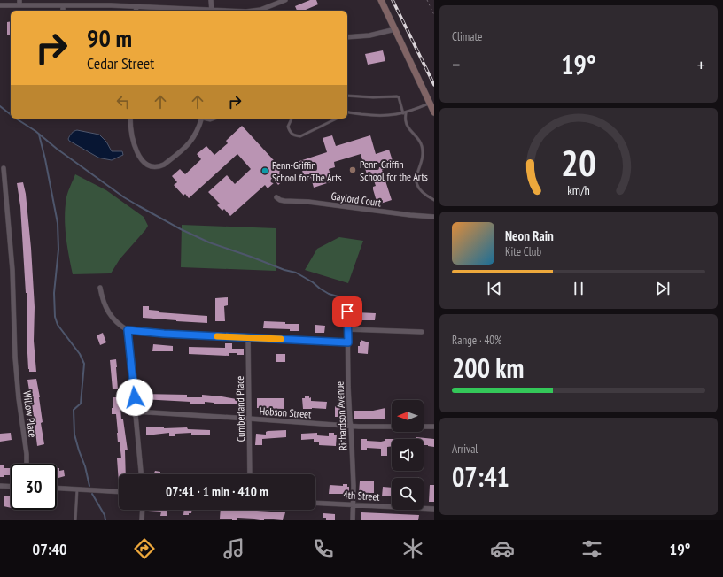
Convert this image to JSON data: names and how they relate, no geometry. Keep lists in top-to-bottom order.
{
  "streets": {
    "street": [
      "Gaylord Court",
      "Cumberland Place",
      "Hobson Street",
      "Willow Place",
      "Richardson Avenue",
      "4th Street"
    ]
  },
  "crossings": [
    ["Cumberland Place", "Hobson Street"],
    ["Hobson Street", "Richardson Avenue"],
    ["Richardson Avenue", "4th Street"]
  ],
  "places": ["Penn-Griffin School for the Arts", "Penn-Griffin School for The Arts"],
  "north": "left",
  "page": {
    "tile": [
      "Climate",
      ["Range · 40%", "200 km"],
      ["Arrival", "07:41"]
    ],
    "turn": ["90 m", "Cedar Street"],
    "heat": ["−", "19°", "+"],
    "song": ["Neon Rain", "Kite Club"],
    "limit": "30",
    "trip": "07:41 · 1 min · 410 m",
    "tabs": ["07:40", "19°"],
    "gauge": ["20", "km/h"]
  }
}
